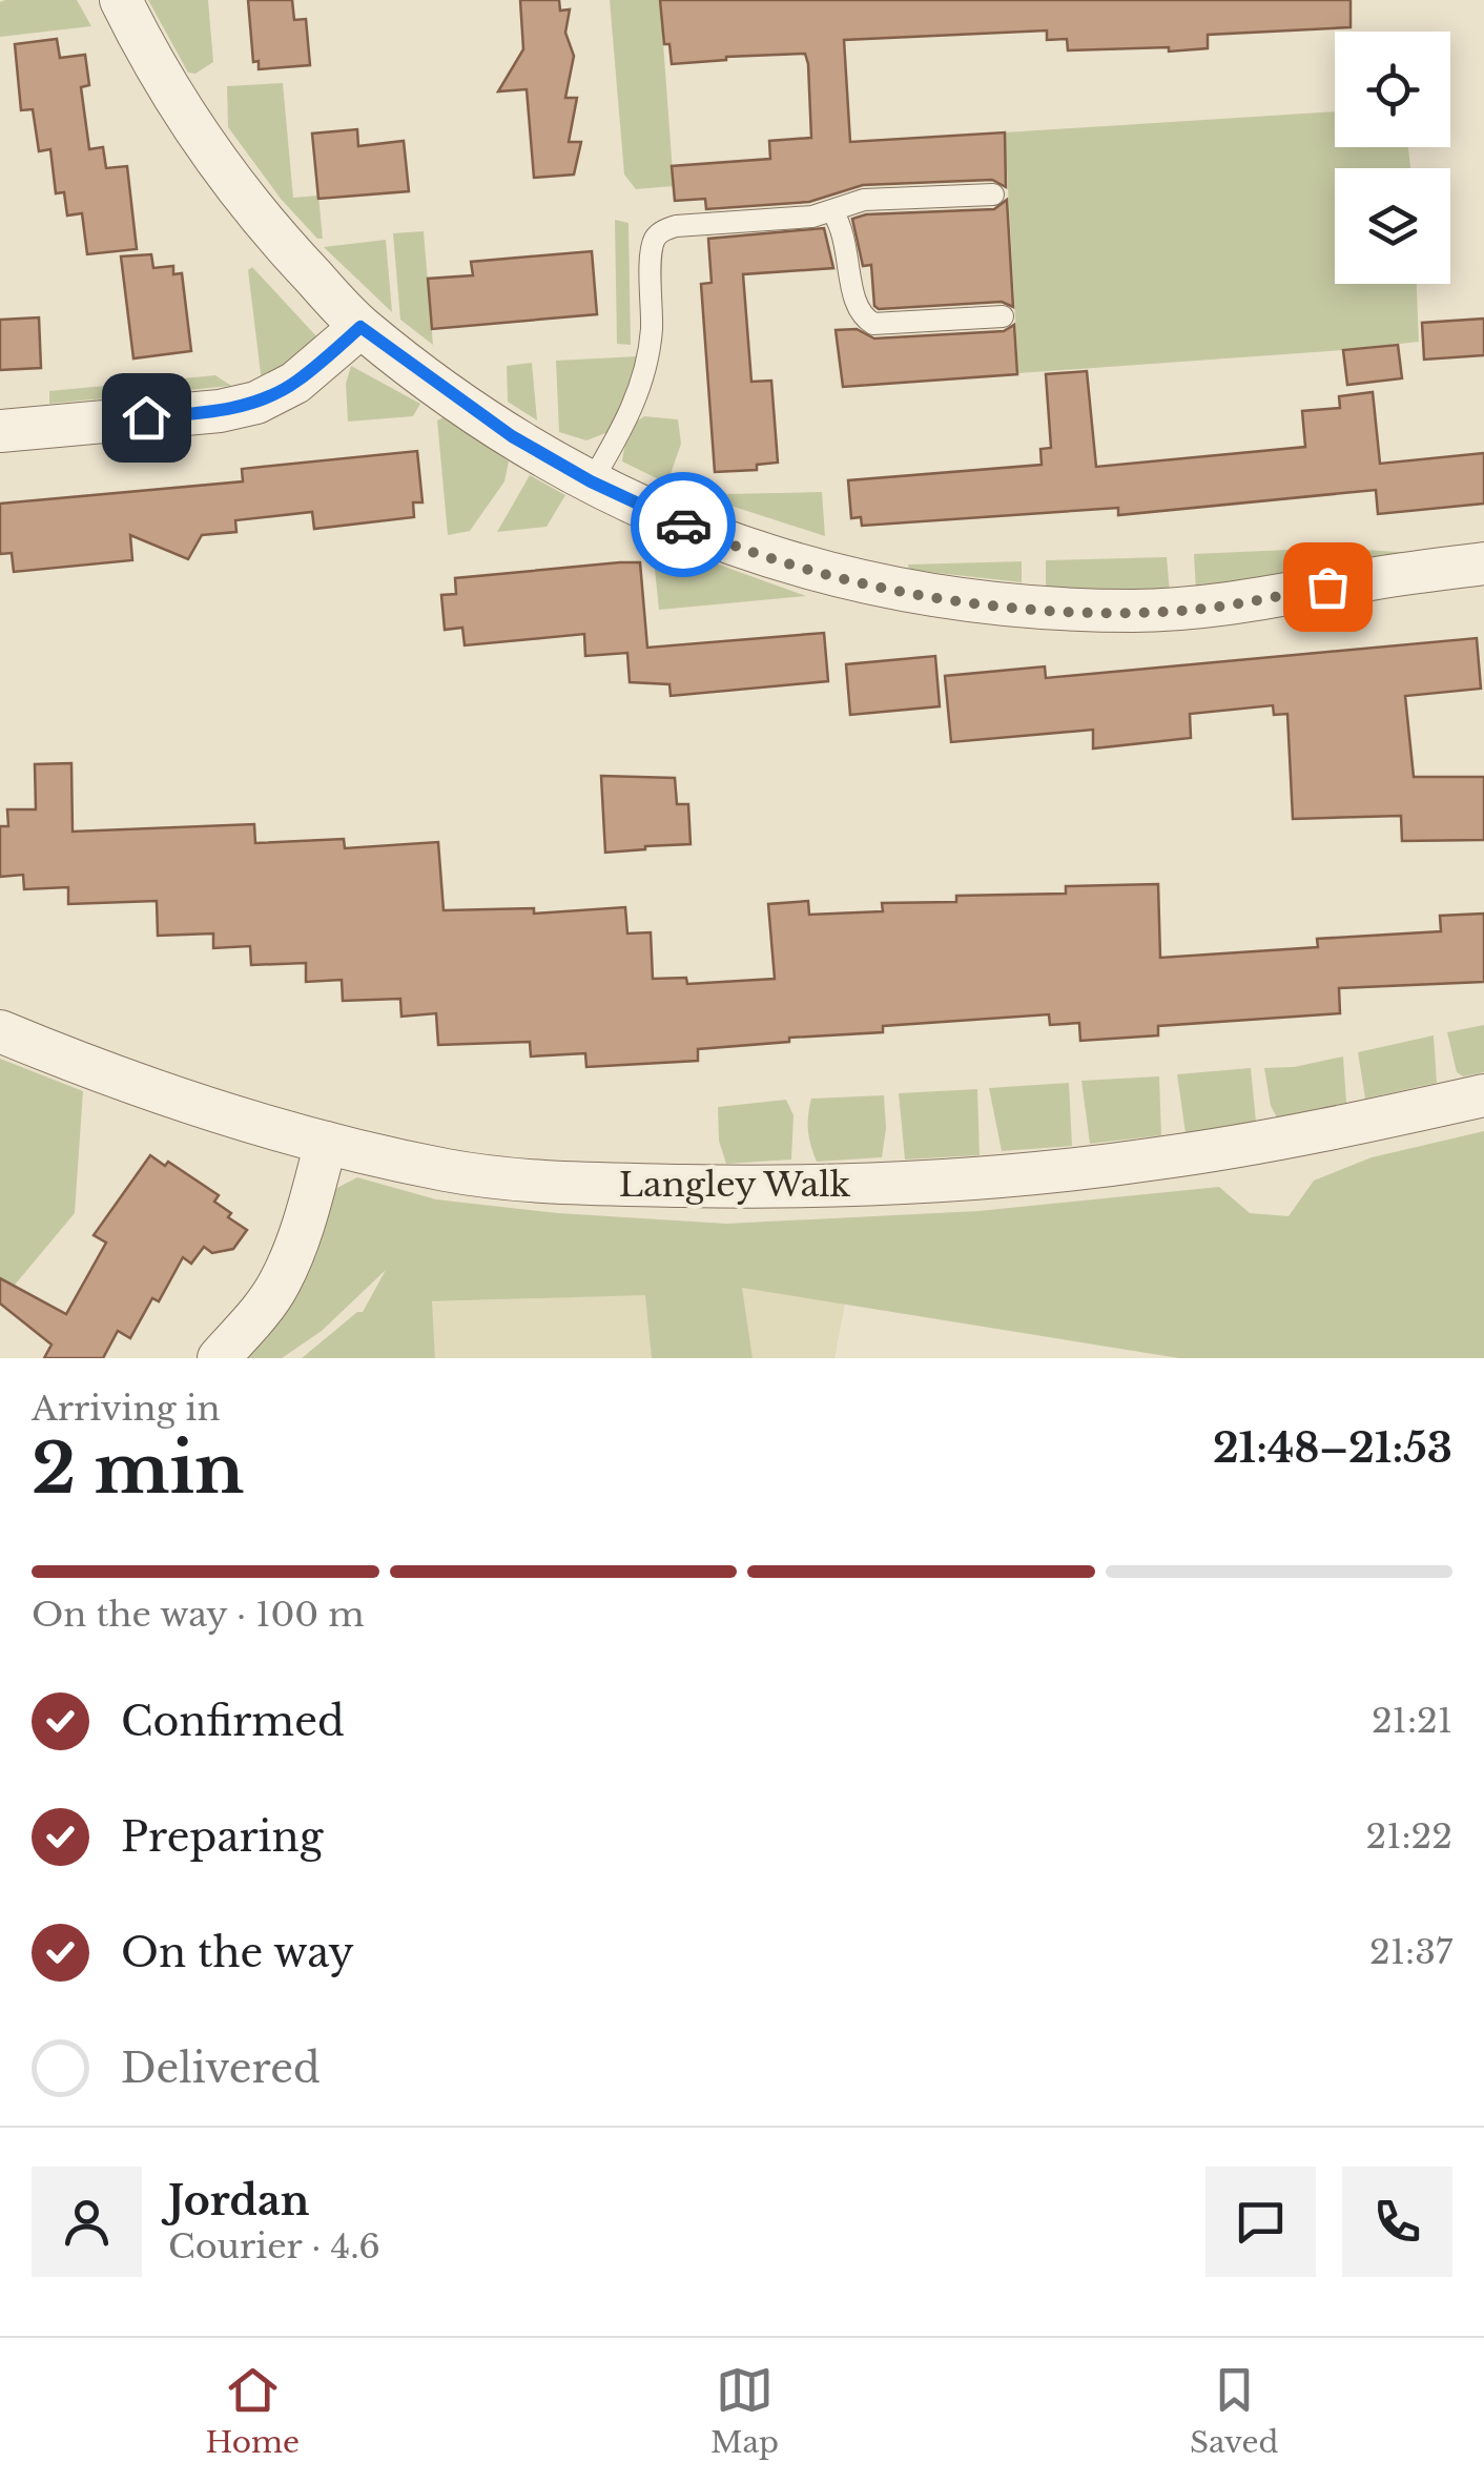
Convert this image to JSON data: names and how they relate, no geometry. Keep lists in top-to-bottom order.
{
  "streets": {
    "street": ["Langley Walk"]
  },
  "page": {
    "heading": ["2 min", "Arriving in", "21:48–21:53"],
    "panel": ["Jordan", "Courier · 4.6"],
    "bar": "On the way · 100 m",
    "list": [
      ["Confirmed", "21:21"],
      ["Preparing", "21:22"],
      ["On the way", "21:37"],
      "Delivered"
    ],
    "tabs": ["Home", "Map", "Saved"]
  }
}
